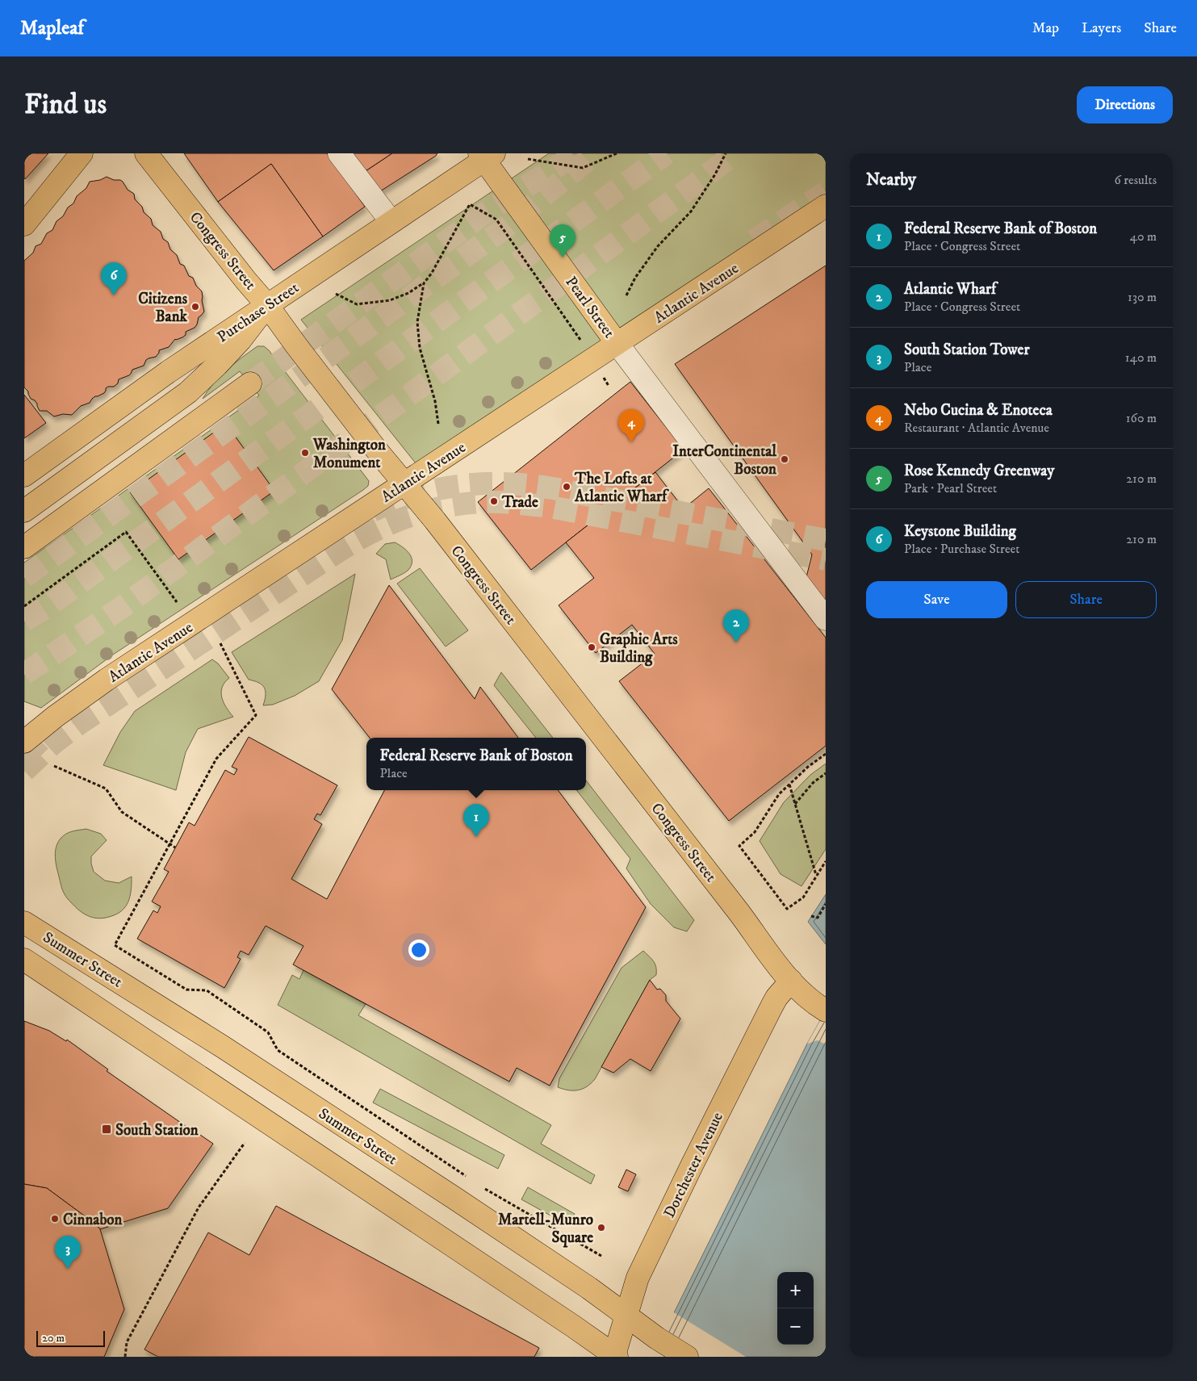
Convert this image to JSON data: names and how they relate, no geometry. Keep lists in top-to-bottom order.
{
  "streets": {
    "main road": [
      "Congress Street",
      "Atlantic Avenue",
      "Pearl Street",
      "Purchase Street",
      "Summer Street",
      "Dorchester Avenue"
    ]
  },
  "crossings": [
    ["Congress Street", "Atlantic Avenue"],
    ["Congress Street", "Purchase Street"],
    ["Congress Street", "Dorchester Avenue"],
    ["Atlantic Avenue", "Pearl Street"],
    ["Pearl Street", "Purchase Street"],
    ["Summer Street", "Dorchester Avenue"]
  ],
  "places": {
    "other": [
      "Citizens Bank",
      "Washington Monument",
      "InterContinental Boston",
      "The Lofts at Atlantic Wharf",
      "Trade",
      "Graphic Arts Building",
      "Cinnabon",
      "Martell-Munro Square"
    ],
    "transit": ["South Station"]
  },
  "scale_bar": "20 m",
  "page": {
    "header": "Mapleaf",
    "nav": ["Map", "Layers", "Share"],
    "buttons": [
      "Directions",
      ["Save", "Share"]
    ],
    "title": "Find us",
    "heading": ["Nearby", "6 results"],
    "list": [
      {
        "mark": "1",
        "name": "Federal Reserve Bank of Boston",
        "note": "Place · Congress Street",
        "value": "40 m"
      },
      {
        "mark": "2",
        "name": "Atlantic Wharf",
        "note": "Place · Congress Street",
        "value": "130 m"
      },
      {
        "mark": "3",
        "name": "South Station Tower",
        "note": "Place",
        "value": "140 m"
      },
      {
        "mark": "4",
        "name": "Nebo Cucina & Enoteca",
        "note": "Restaurant · Atlantic Avenue",
        "value": "160 m"
      },
      {
        "mark": "5",
        "name": "Rose Kennedy Greenway",
        "note": "Park · Pearl Street",
        "value": "210 m"
      },
      {
        "mark": "6",
        "name": "Keystone Building",
        "note": "Place · Purchase Street",
        "value": "210 m"
      }
    ],
    "pins": [
      "5",
      "6",
      "4",
      "2",
      "1",
      "3"
    ],
    "popup": ["Federal Reserve Bank of Boston", "Place"],
    "map_buttons": ["+", "−"],
    "scale": "20 m"
  }
}
